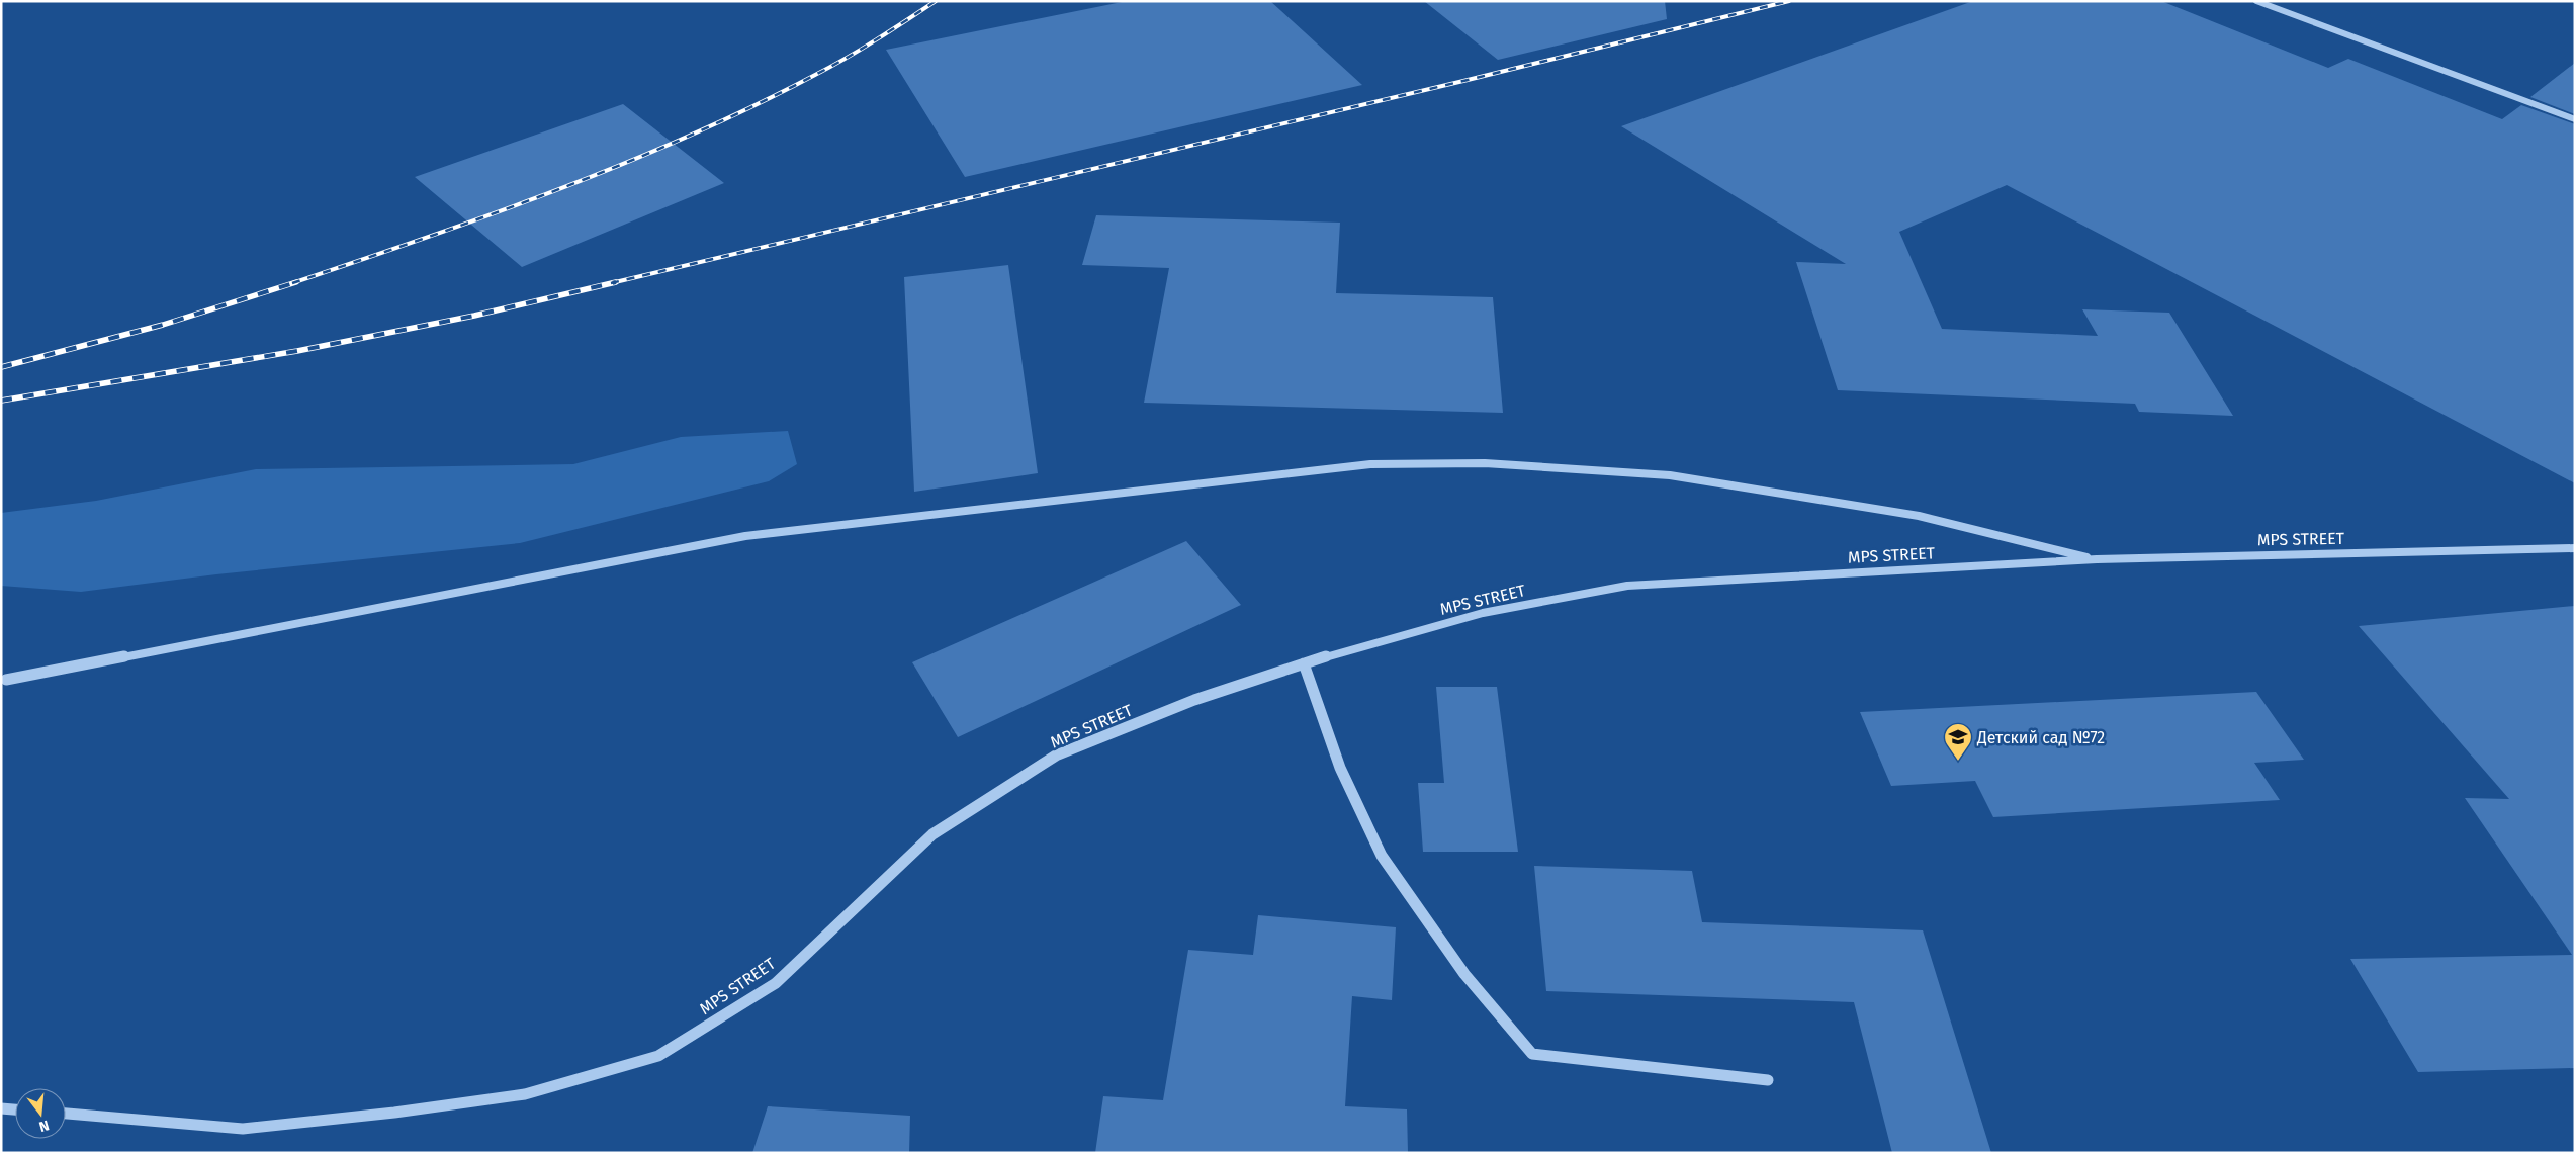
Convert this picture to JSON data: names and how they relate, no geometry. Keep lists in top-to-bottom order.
{
  "streets": {
    "street": ["MPS STREET"]
  },
  "places": {
    "school or university": ["Детский сад №72"]
  },
  "north": "bottom"
}
